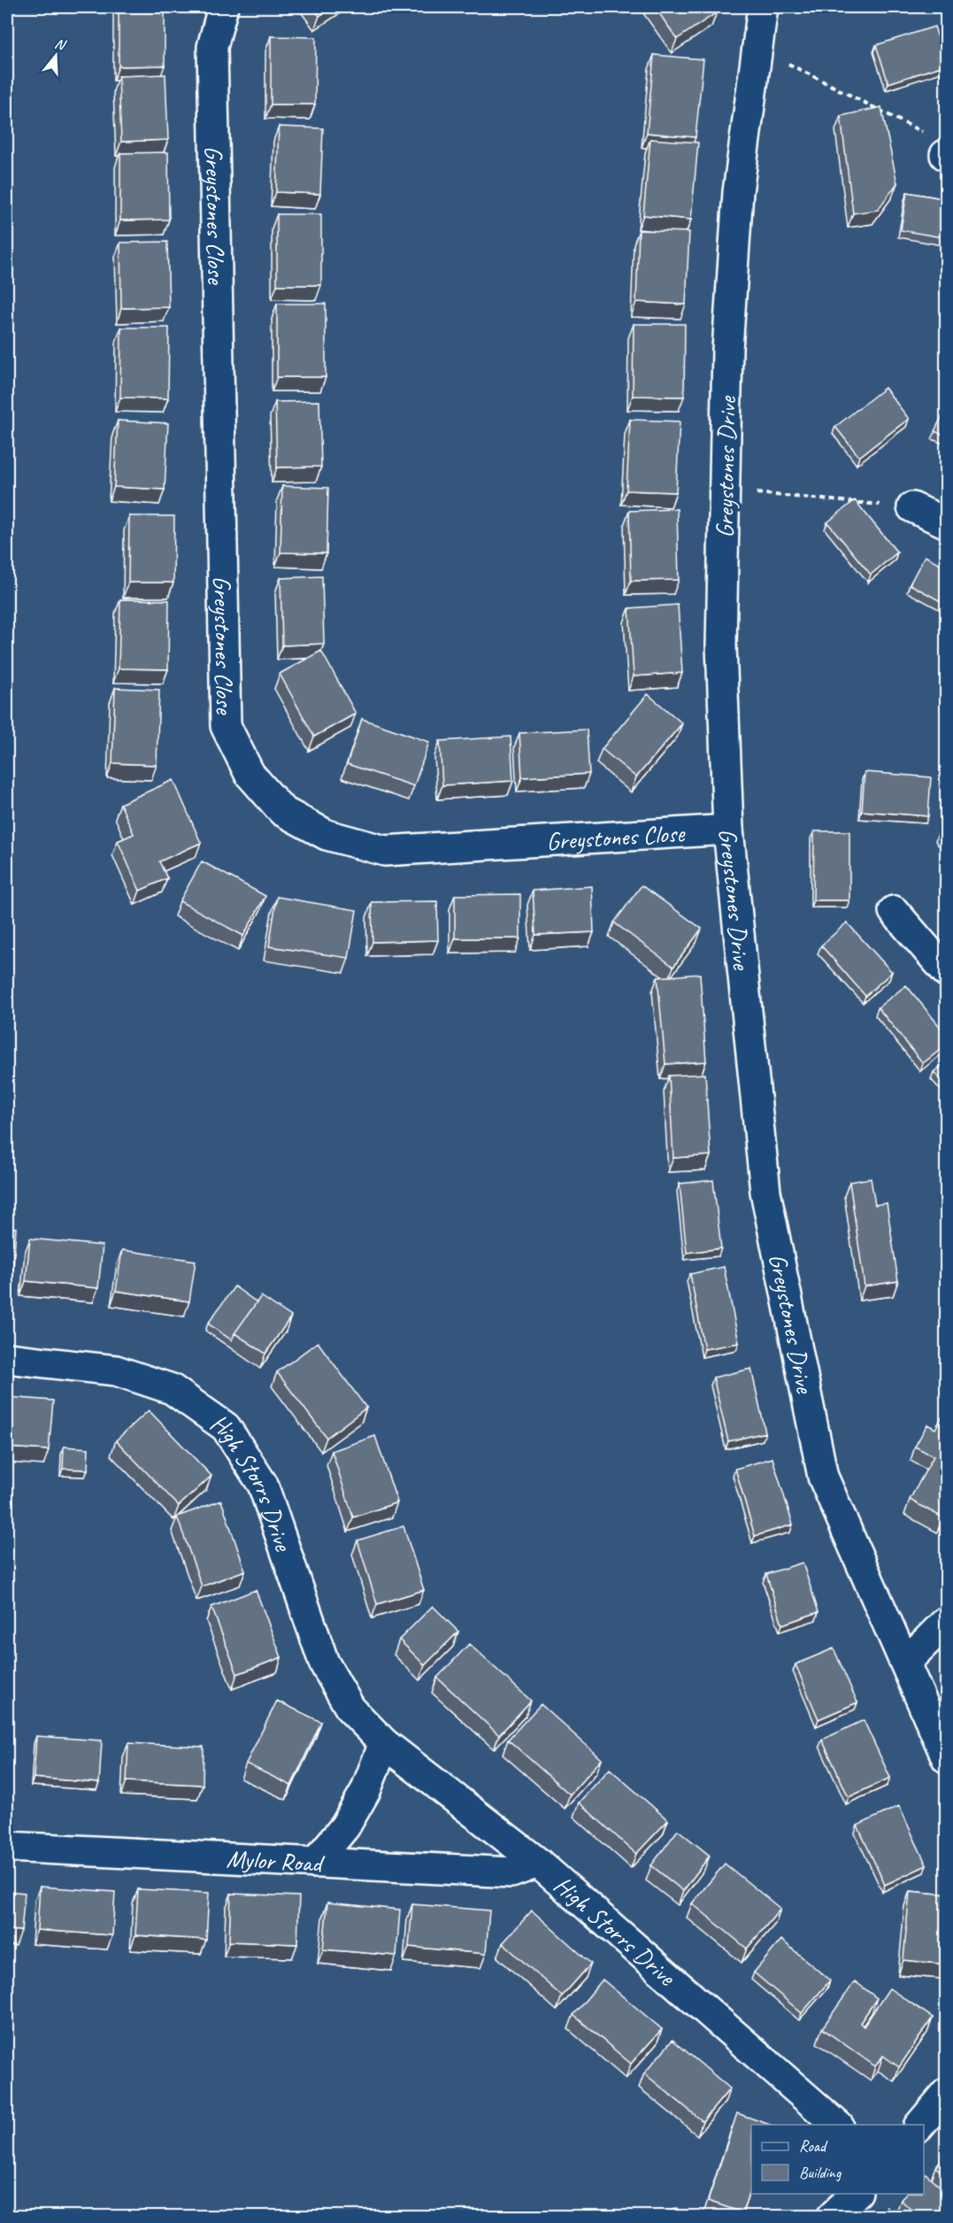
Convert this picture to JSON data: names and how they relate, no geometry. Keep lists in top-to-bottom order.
{
  "streets": {
    "street": [
      "Greystones Close",
      "Greystones Drive",
      "High Storrs Drive",
      "Mylor Road"
    ]
  },
  "crossings": [
    ["Greystones Close", "Greystones Drive"],
    ["High Storrs Drive", "Mylor Road"]
  ],
  "legend": ["Road", "Building"],
  "north": "top"
}
